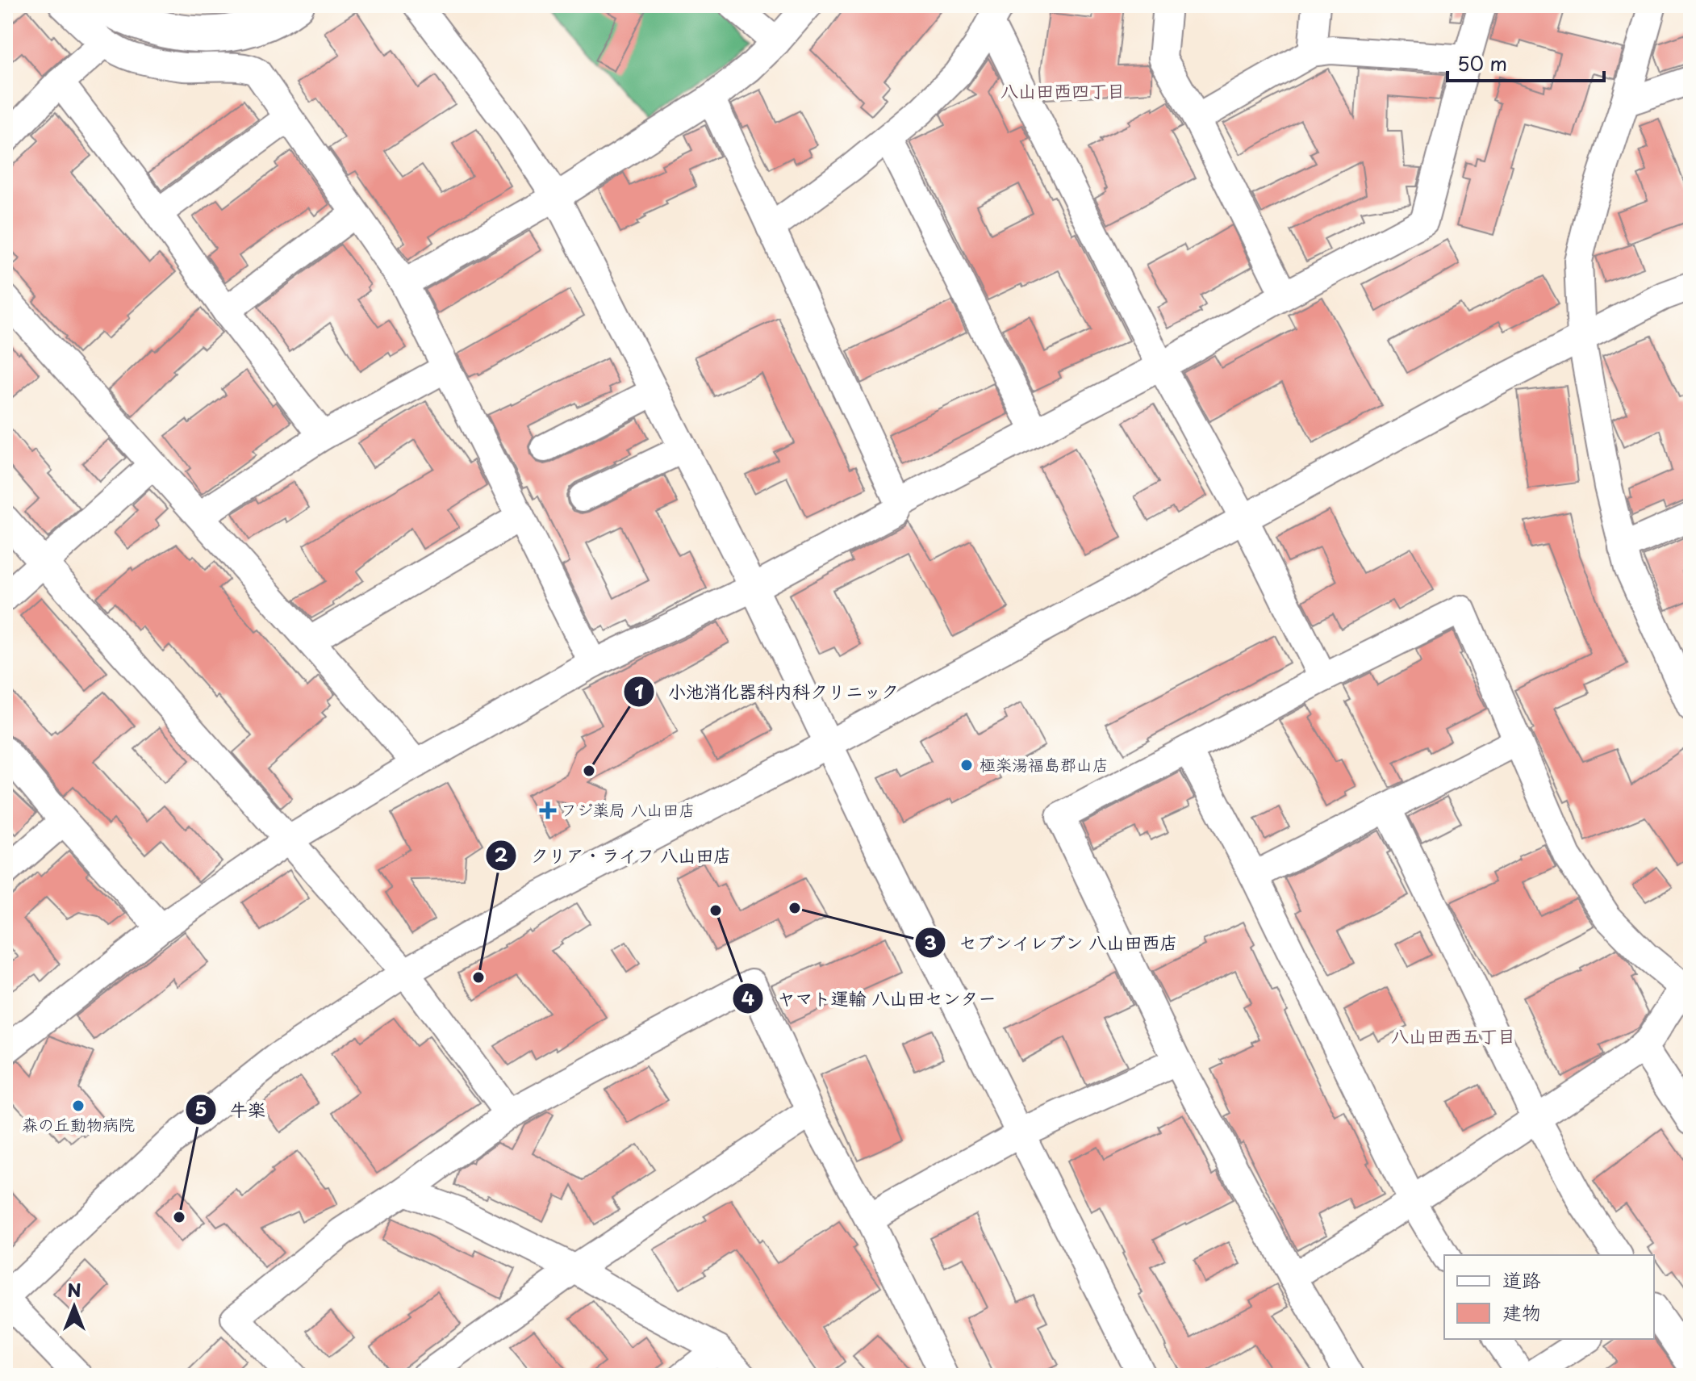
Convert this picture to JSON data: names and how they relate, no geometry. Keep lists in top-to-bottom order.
{
  "districts": ["八山田西四丁目", "八山田西五丁目"],
  "places": {
    "other": [
      "極楽湯福島郡山店",
      "小池消化器科内科クリニック",
      "セブンイレブン 八山田西店",
      "ヤマト運輸 八山田センター",
      "クリア・ライフ 八山田店",
      "森の丘動物病院",
      "牛楽"
    ],
    "health": ["フジ薬局 八山田店"]
  },
  "legend": ["道路", "建物"],
  "scale_bar": "50 m",
  "north": "top"
}
